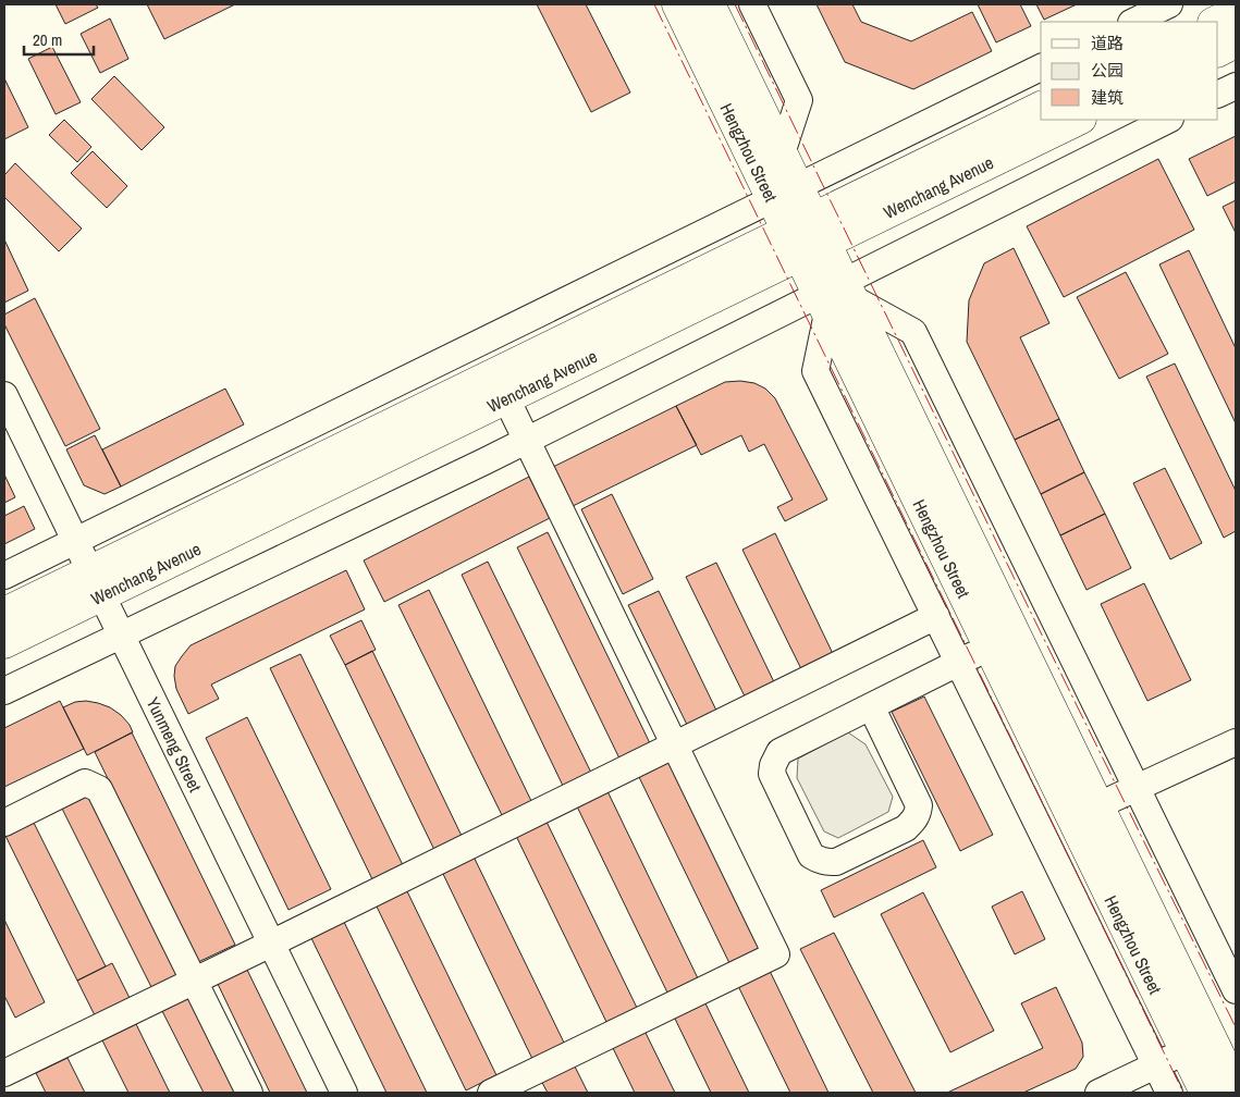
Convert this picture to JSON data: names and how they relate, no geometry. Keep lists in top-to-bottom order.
{
  "streets": {
    "main road": ["Hengzhou Street", "Wenchang Avenue"],
    "street": ["Yunmeng Street"]
  },
  "crossings": [
    ["Hengzhou Street", "Wenchang Avenue"],
    ["Wenchang Avenue", "Yunmeng Street"]
  ],
  "legend": ["道路", "公园", "建筑"],
  "scale_bar": "20 m"
}
